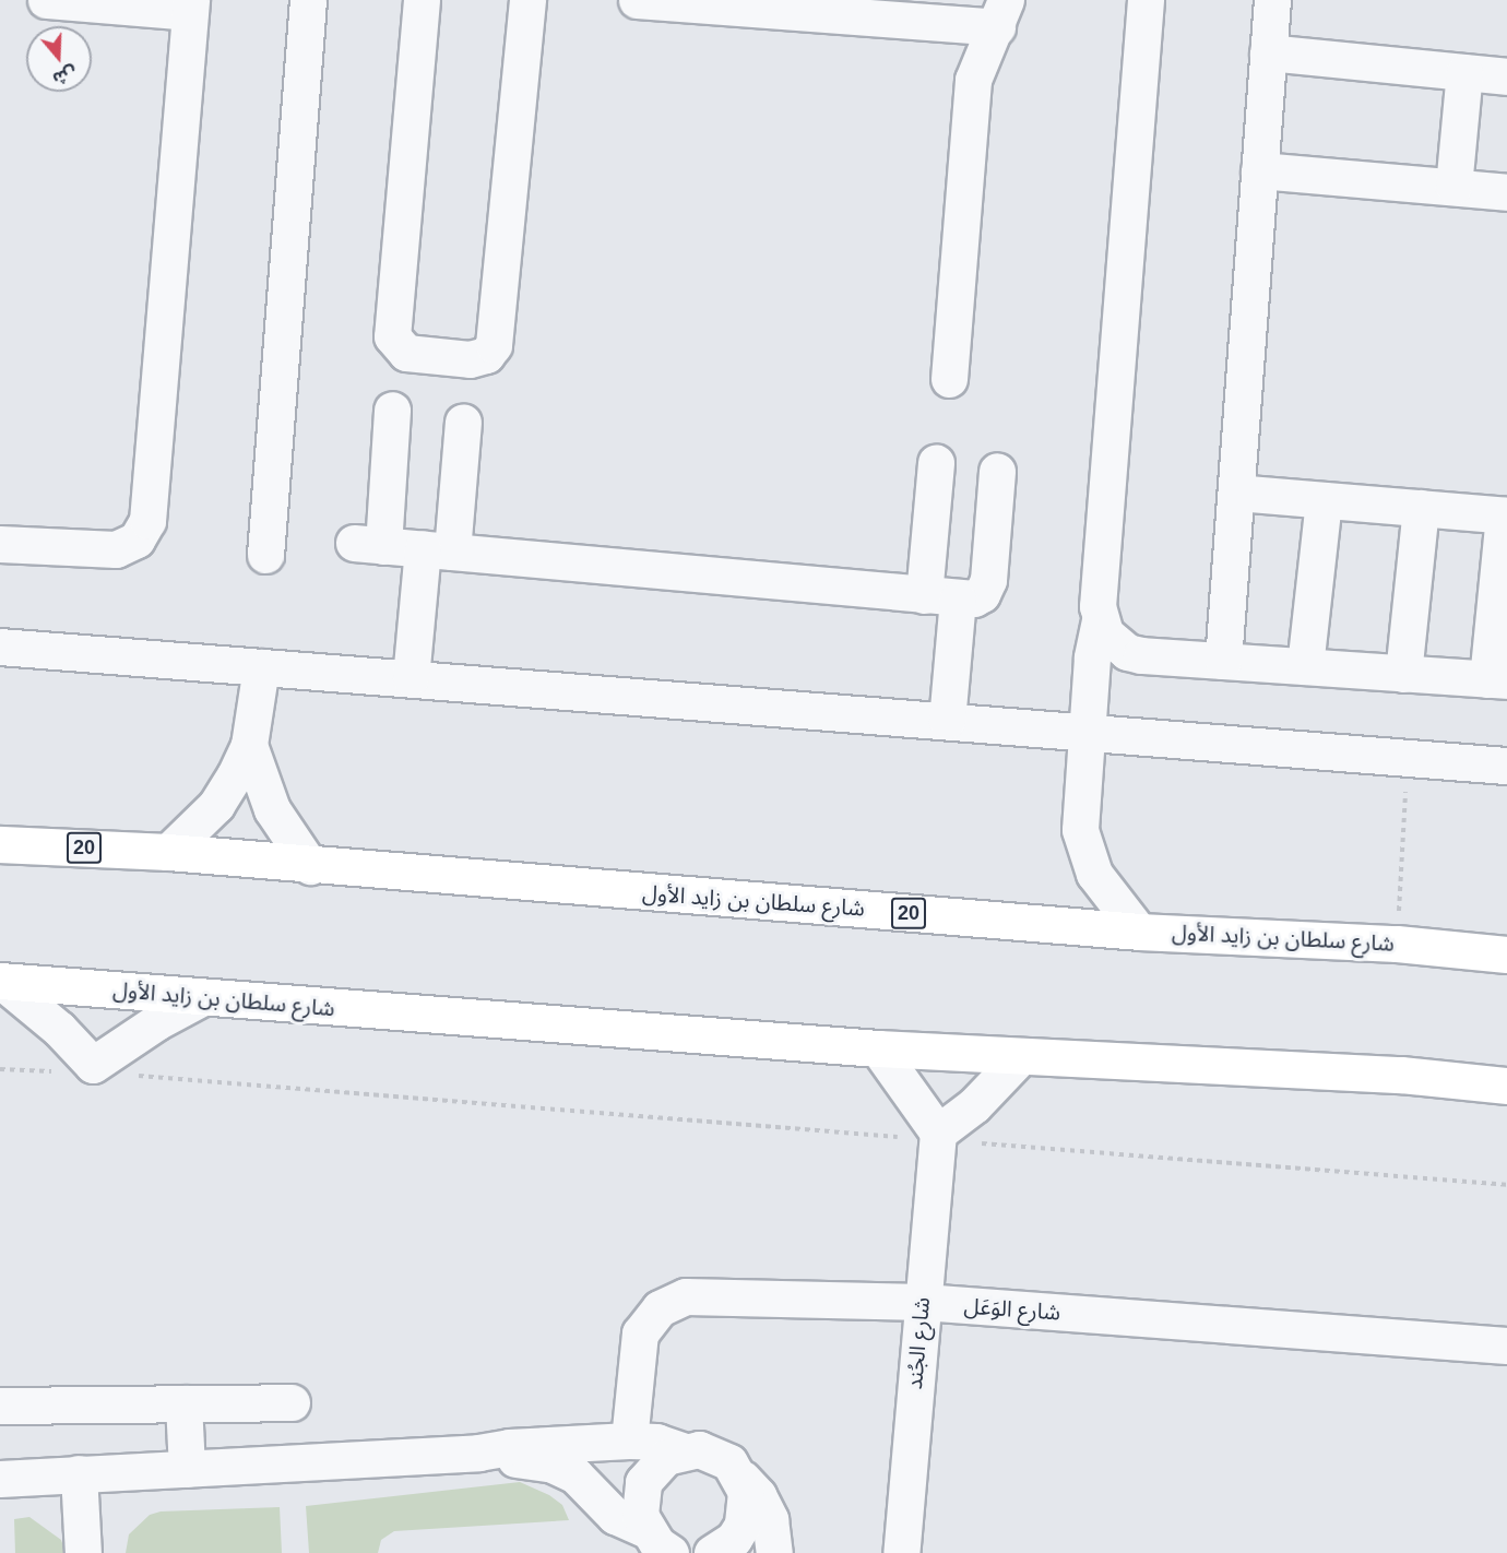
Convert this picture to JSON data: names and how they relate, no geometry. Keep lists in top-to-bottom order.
{
  "streets": {
    "main road": ["20", "شارع سلطان بن زايد الأول"],
    "street": ["شارع الوَعَل", "شارع الجُند"]
  },
  "crossings": [
    ["شارع الوَعَل", "شارع الجُند"]
  ],
  "north": "bottom"
}
